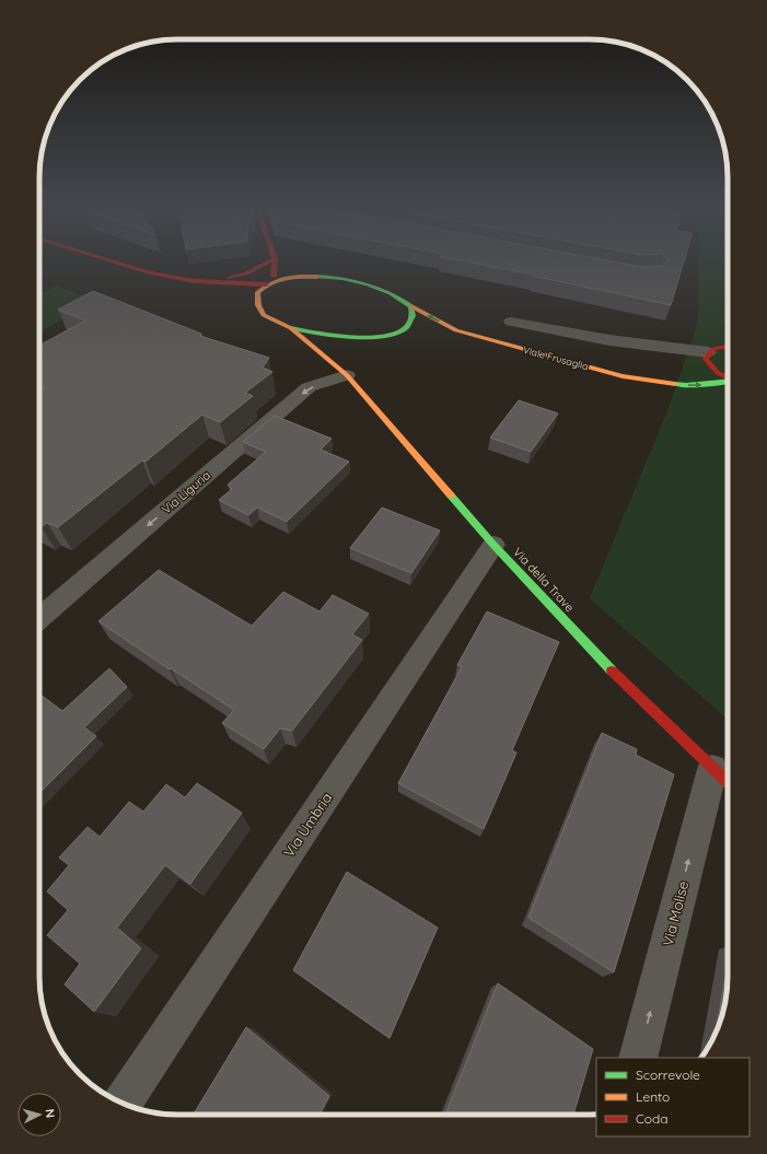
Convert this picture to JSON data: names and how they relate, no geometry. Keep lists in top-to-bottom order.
{
  "streets": {
    "main road": ["Viale Frusaglia", "Via della Trave"],
    "street": ["Via Liguria", "Via Umbria", "Via Molise"]
  },
  "crossings": [
    ["Viale Frusaglia", "Via della Trave"],
    ["Via Liguria", "Via della Trave"],
    ["Via della Trave", "Via Umbria"],
    ["Via della Trave", "Via Molise"]
  ],
  "one_way": ["Via Liguria", "Via Molise"],
  "legend": ["Scorrevole", "Lento", "Coda"],
  "north": "right"
}
